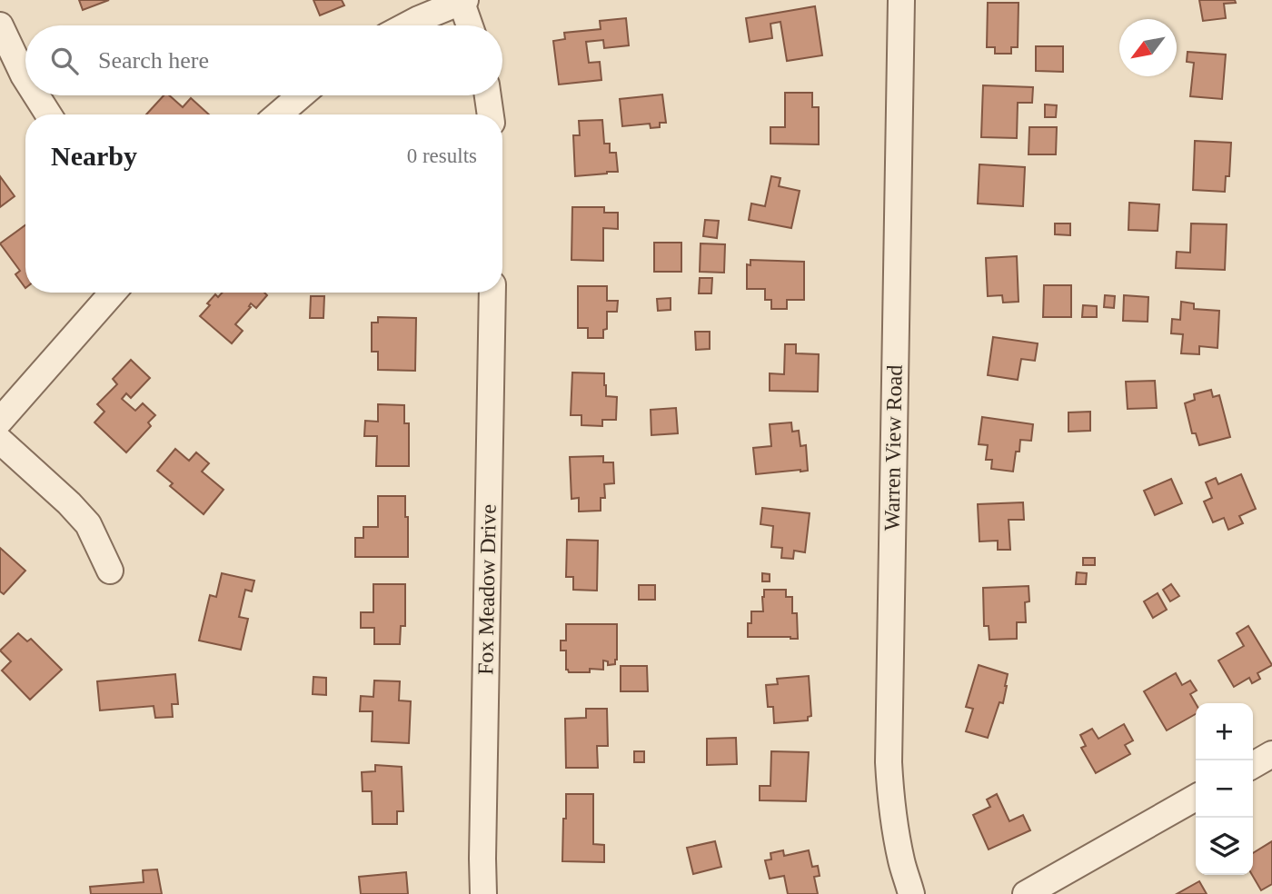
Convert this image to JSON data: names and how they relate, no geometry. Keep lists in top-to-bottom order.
{
  "streets": {
    "street": ["Warren View Road", "Fox Meadow Drive"]
  },
  "north": "bottom left",
  "page": {
    "search": "Search here",
    "heading": ["Nearby", "0 results"],
    "map_buttons": ["+", "−"]
  }
}
